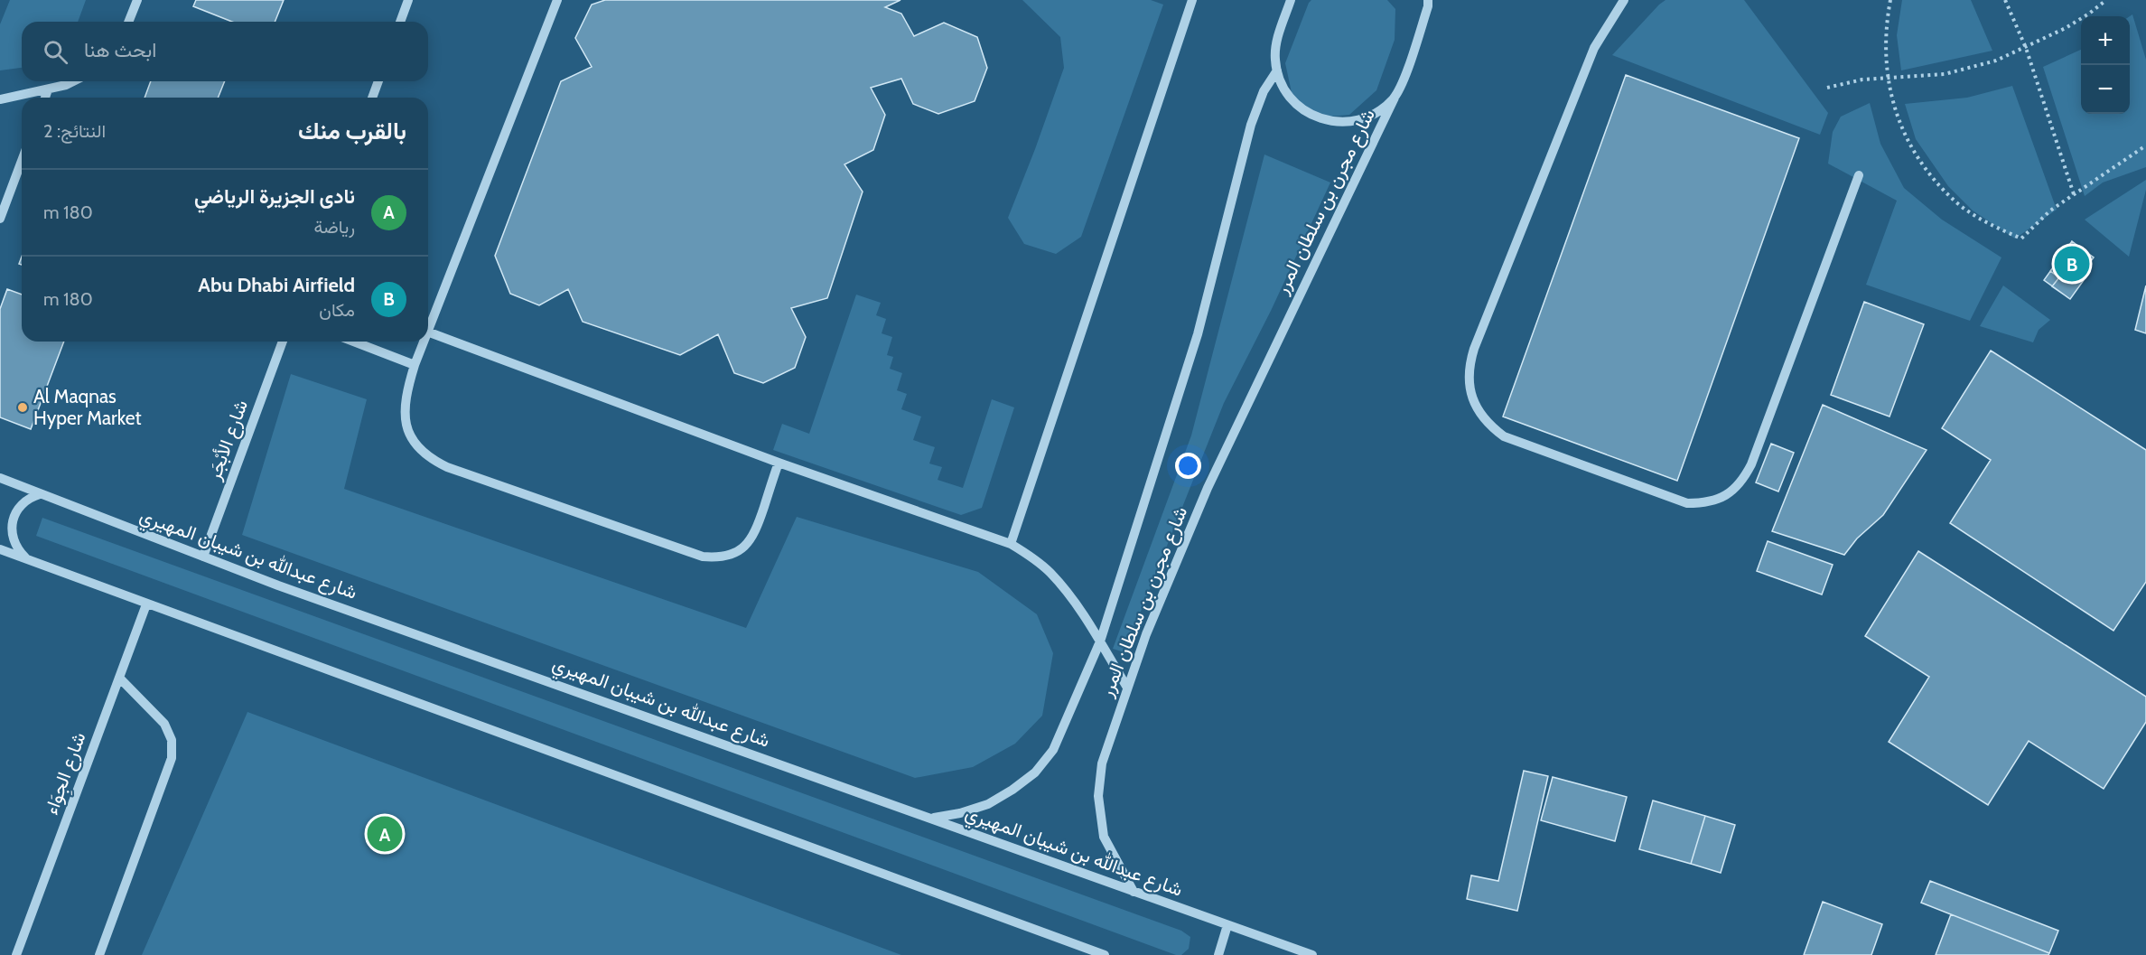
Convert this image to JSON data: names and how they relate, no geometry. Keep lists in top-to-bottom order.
{
  "streets": {
    "street": [
      "شارع مجرن بن سلطان المرر",
      "شارع الأبْجَر",
      "شارع عبدالله بن شيبان المهيري",
      "شارع الجِوَاء"
    ]
  },
  "crossings": [
    ["شارع مجرن بن سلطان المرر", "شارع عبدالله بن شيبان المهيري"],
    ["شارع الأبْجَر", "شارع عبدالله بن شيبان المهيري"]
  ],
  "places": ["Al Maqnas Hyper Market"],
  "page": {
    "map_buttons": ["+", "−"],
    "search": "ابحث هنا",
    "heading": ["بالقرب منك", "النتائج: 2"],
    "list": [
      {
        "mark": "A",
        "name": "نادى الجزيرة الرياضي",
        "note": "رياضة",
        "value": "180 m"
      },
      {
        "mark": "B",
        "name": "Abu Dhabi Airfield",
        "note": "مكان",
        "value": "180 m"
      }
    ],
    "pins": ["B", "A"]
  }
}
